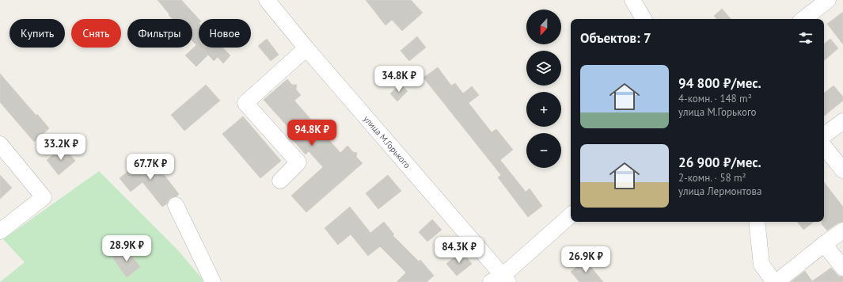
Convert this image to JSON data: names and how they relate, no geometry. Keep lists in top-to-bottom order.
{
  "streets": {
    "street": ["улица М.Горького"]
  },
  "north": "bottom",
  "page": {
    "map_buttons": ["+", "−"],
    "chip": [
      "Купить",
      "Снять",
      "Фильтры",
      "Новое"
    ],
    "heading": "Объектов: 7",
    "list": [
      {
        "name": "94 800 ₽/мес.",
        "note": "4-комн. · 148 m² · улица М.Горького"
      },
      {
        "name": "26 900 ₽/мес.",
        "note": "2-комн. · 58 m² · улица Лермонтова"
      }
    ],
    "price": [
      "34.8K ₽",
      "94.8K ₽",
      "33.2K ₽",
      "67.7K ₽",
      "28.9K ₽",
      "84.3K ₽",
      "26.9K ₽"
    ]
  }
}
